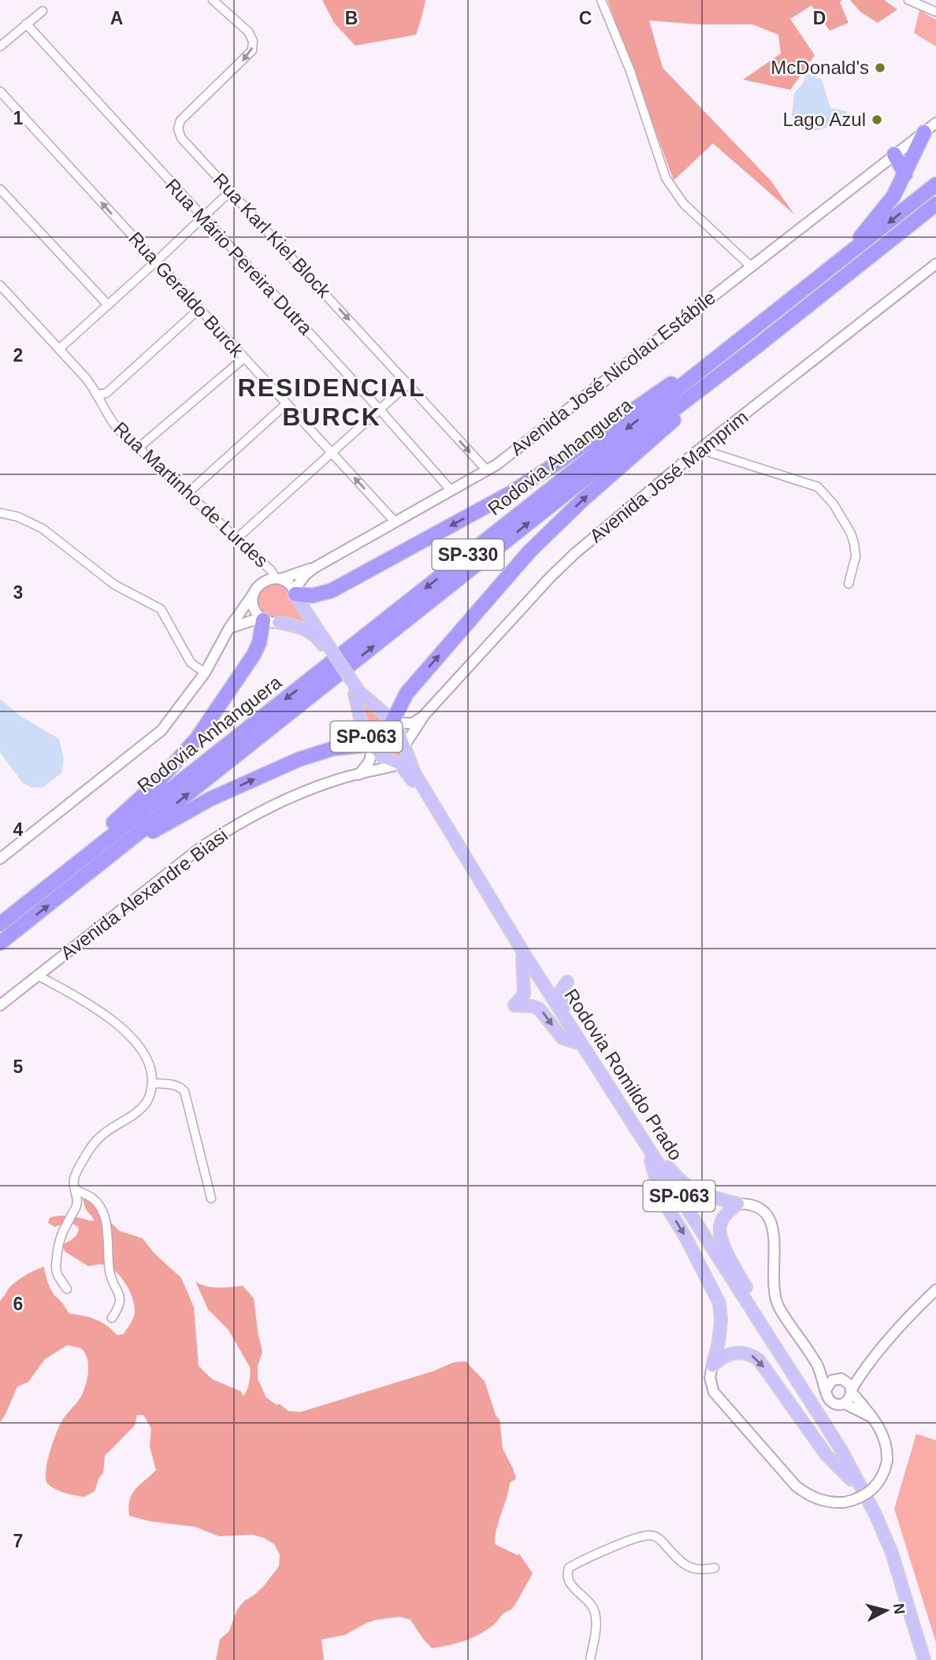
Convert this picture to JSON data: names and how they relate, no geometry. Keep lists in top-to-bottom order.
{
  "streets": {
    "highway": ["Rodovia Anhanguera", "SP-330"],
    "main road": [
      "Avenida José Nicolau Estábile",
      "Avenida José Mamprim",
      "SP-063",
      "Avenida Alexandre Biasi",
      "Rodovia Romildo Prado"
    ],
    "street": [
      "Rua Karl Kiel Block",
      "Rua Mário Pereira Dutra",
      "Rua Geraldo Burck",
      "Rua Martinho de Lurdes"
    ]
  },
  "crossings": [
    ["Rua Karl Kiel Block", "Avenida José Nicolau Estábile"],
    ["Rua Mário Pereira Dutra", "Avenida José Nicolau Estábile"],
    ["Rua Geraldo Burck", "Avenida José Nicolau Estábile"],
    ["Avenida José Nicolau Estábile", "Rua Martinho de Lurdes"],
    ["Avenida José Nicolau Estábile", "SP-063"],
    ["Avenida José Mamprim", "SP-063"],
    ["Avenida José Mamprim", "Rodovia Romildo Prado"],
    ["SP-063", "Avenida Alexandre Biasi"],
    ["SP-063", "Rodovia Romildo Prado"],
    ["Avenida Alexandre Biasi", "Rodovia Romildo Prado"]
  ],
  "one_way": ["Rua Karl Kiel Block"],
  "districts": ["RESIDENCIAL BURCK"],
  "places": ["McDonald's", "Lago Azul"],
  "north": "right",
  "grid": {
    "columns": [
      "A",
      "B",
      "C",
      "D"
    ],
    "rows": [
      "1",
      "2",
      "3",
      "4",
      "5",
      "6",
      "7"
    ]
  }
}
